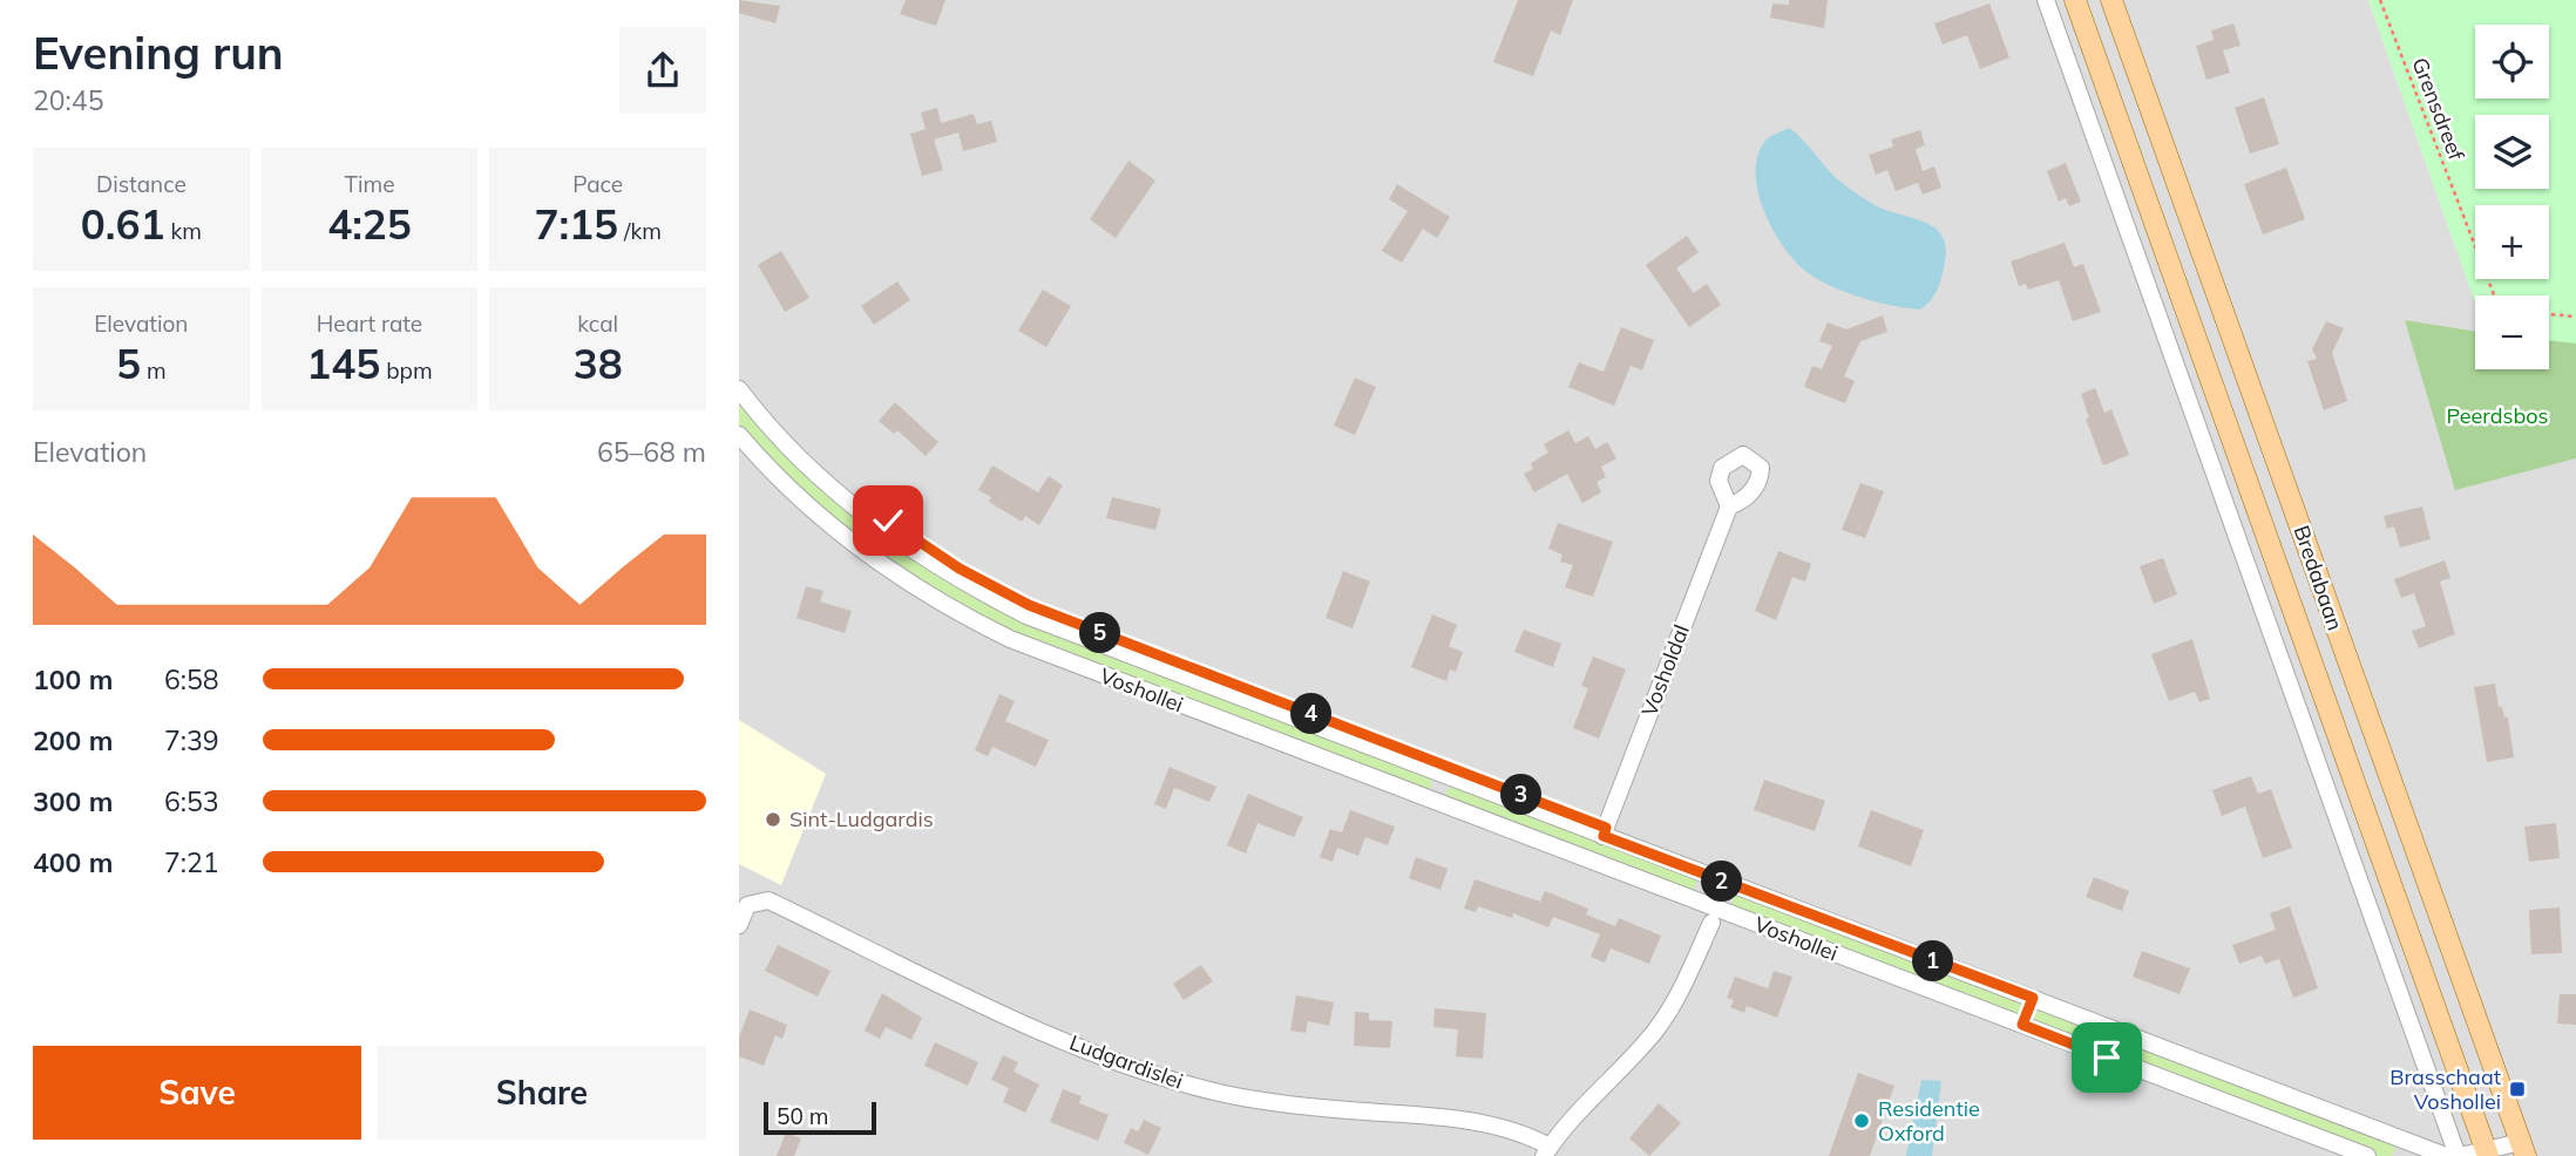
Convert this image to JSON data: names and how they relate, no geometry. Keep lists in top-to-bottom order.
{
  "streets": {
    "main road": ["Bredabaan"],
    "street": ["Vosholdal", "Voshollei", "Ludgardislei"],
    "path": ["Grensdreef"]
  },
  "crossings": [
    ["Vosholdal", "Voshollei"]
  ],
  "parks": ["Peerdsbos"],
  "places": {
    "other": ["Sint-Ludgardis", "Residentie Oxford"],
    "transit": ["Brasschaat Voshollei"]
  },
  "scale_bar": "50 m",
  "page": {
    "heading": ["Evening run", "20:45"],
    "map_buttons": ["+", "−"],
    "stats": [
      ["Distance", "0.61 km"],
      ["Time", "4:25"],
      ["Pace", "7:15 /km"],
      ["Elevation", "5 m"],
      ["Heart rate", "145 bpm"],
      ["kcal", "38"]
    ],
    "chart": ["Elevation", "65–68 m"],
    "pins": [
      "5",
      "4",
      "3",
      "2",
      "1"
    ],
    "list": [
      {
        "name": "100 m",
        "note": "6:58"
      },
      {
        "name": "200 m",
        "note": "7:39"
      },
      {
        "name": "300 m",
        "note": "6:53"
      },
      {
        "name": "400 m",
        "note": "7:21"
      }
    ],
    "buttons": ["Save", "Share"],
    "scale": "50 m"
  }
}
